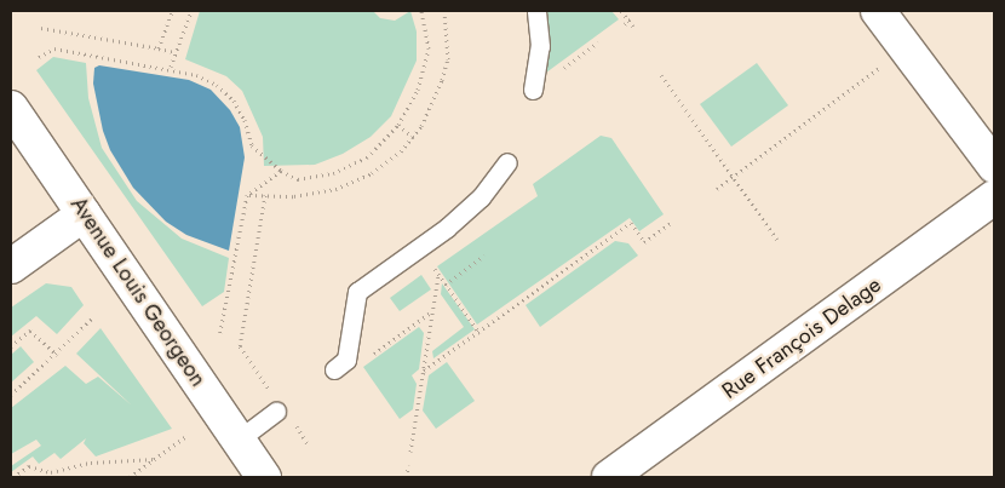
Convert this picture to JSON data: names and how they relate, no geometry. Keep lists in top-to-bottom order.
{
  "streets": {
    "street": ["Avenue Louis Georgeon", "Rue François Delage"]
  }
}
